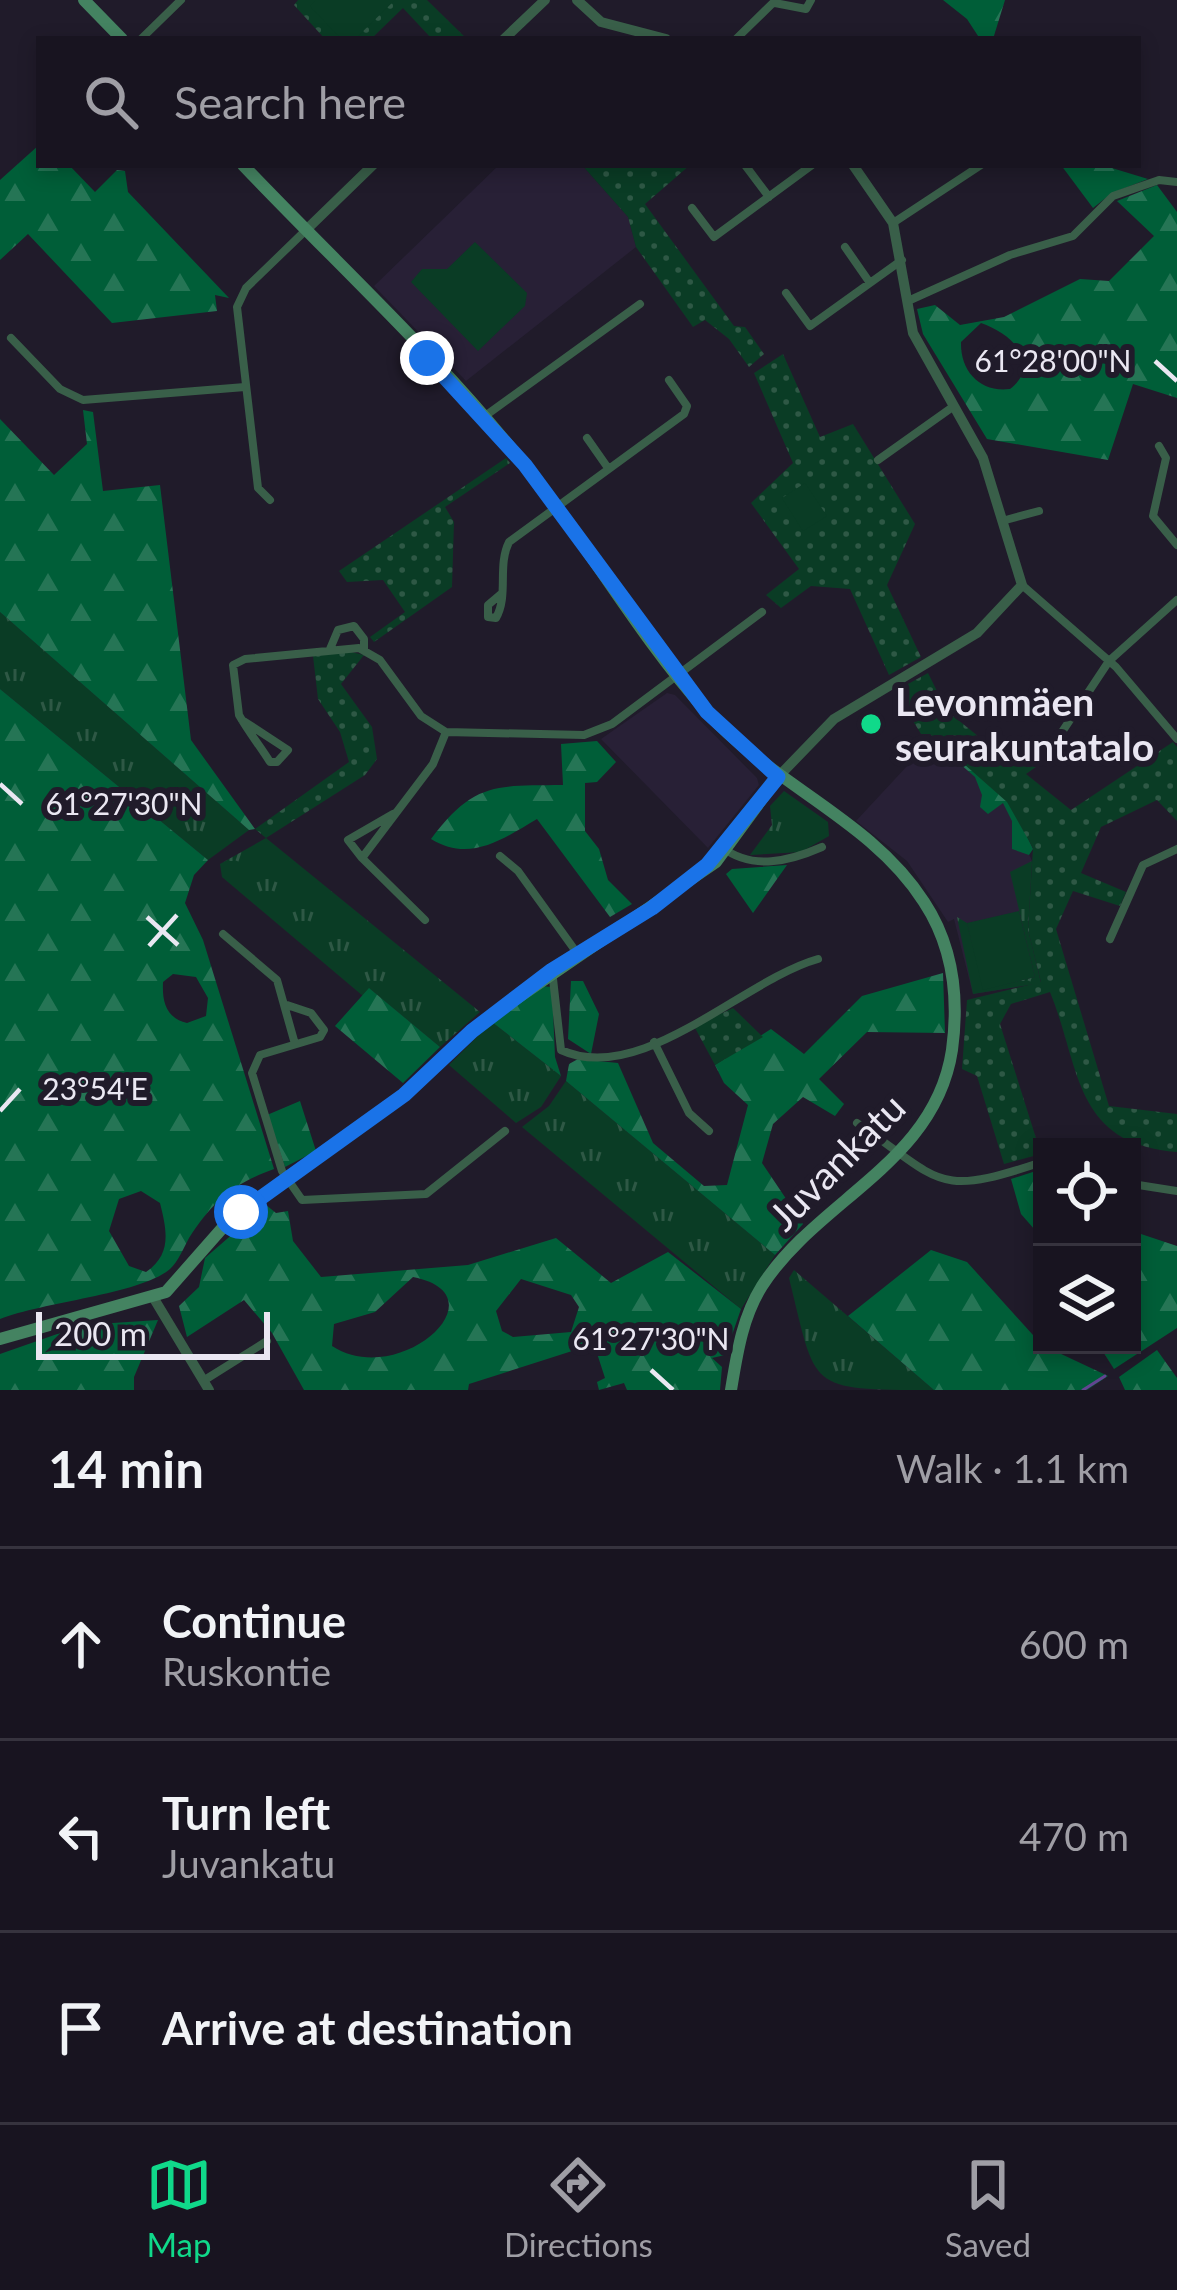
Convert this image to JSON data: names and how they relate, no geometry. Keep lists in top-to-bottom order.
{
  "streets": {
    "main road": ["Juvankatu"]
  },
  "places": ["Levonmäen seurakuntatalo"],
  "scale_bar": "200 m",
  "page": {
    "search": "Search here",
    "scale": "200 m",
    "heading": ["14 min", "Walk · 1.1 km"],
    "list": [
      ["Continue", "Ruskontie", "600 m"],
      ["Turn left", "Juvankatu", "470 m"],
      "Arrive at destination"
    ],
    "nav": ["Map", "Directions", "Saved"]
  },
  "coordinates": ["61°28'00\"N", "61°27'30\"N", "23°54'E"]
}
